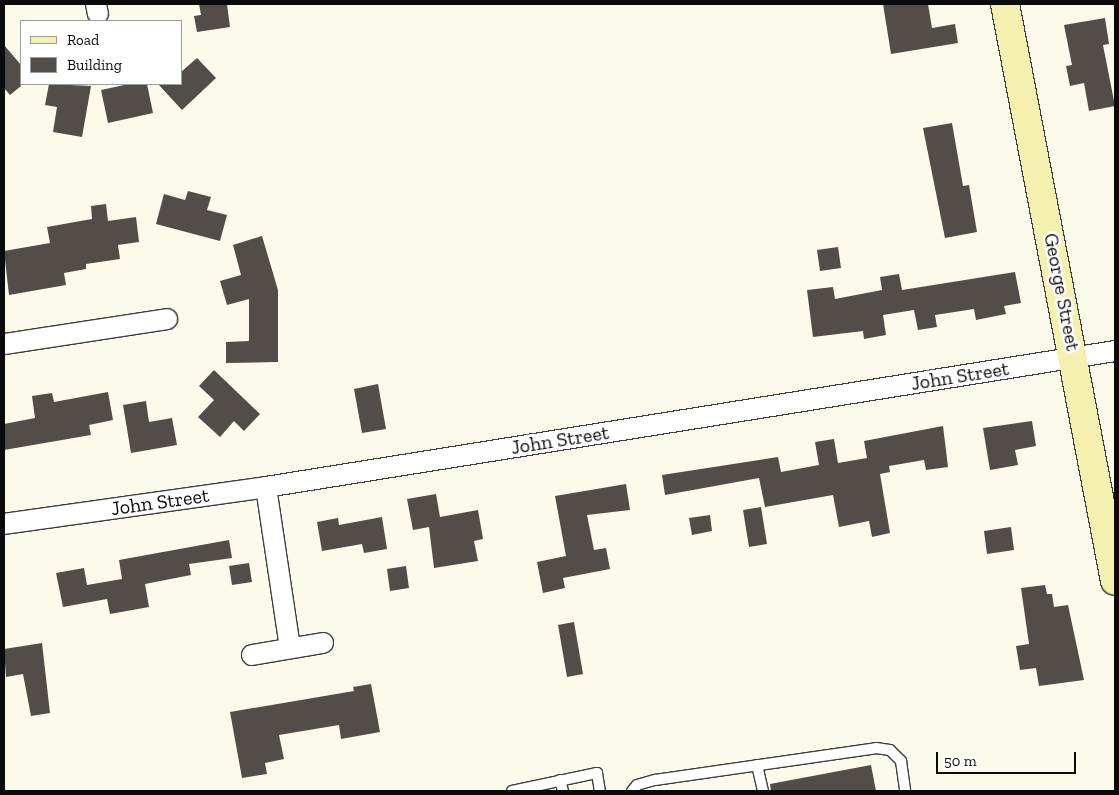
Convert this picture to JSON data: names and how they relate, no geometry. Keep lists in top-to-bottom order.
{
  "streets": {
    "street": ["George Street", "John Street"]
  },
  "crossings": [
    ["George Street", "John Street"]
  ],
  "legend": ["Road", "Building"],
  "scale_bar": "50 m"
}
